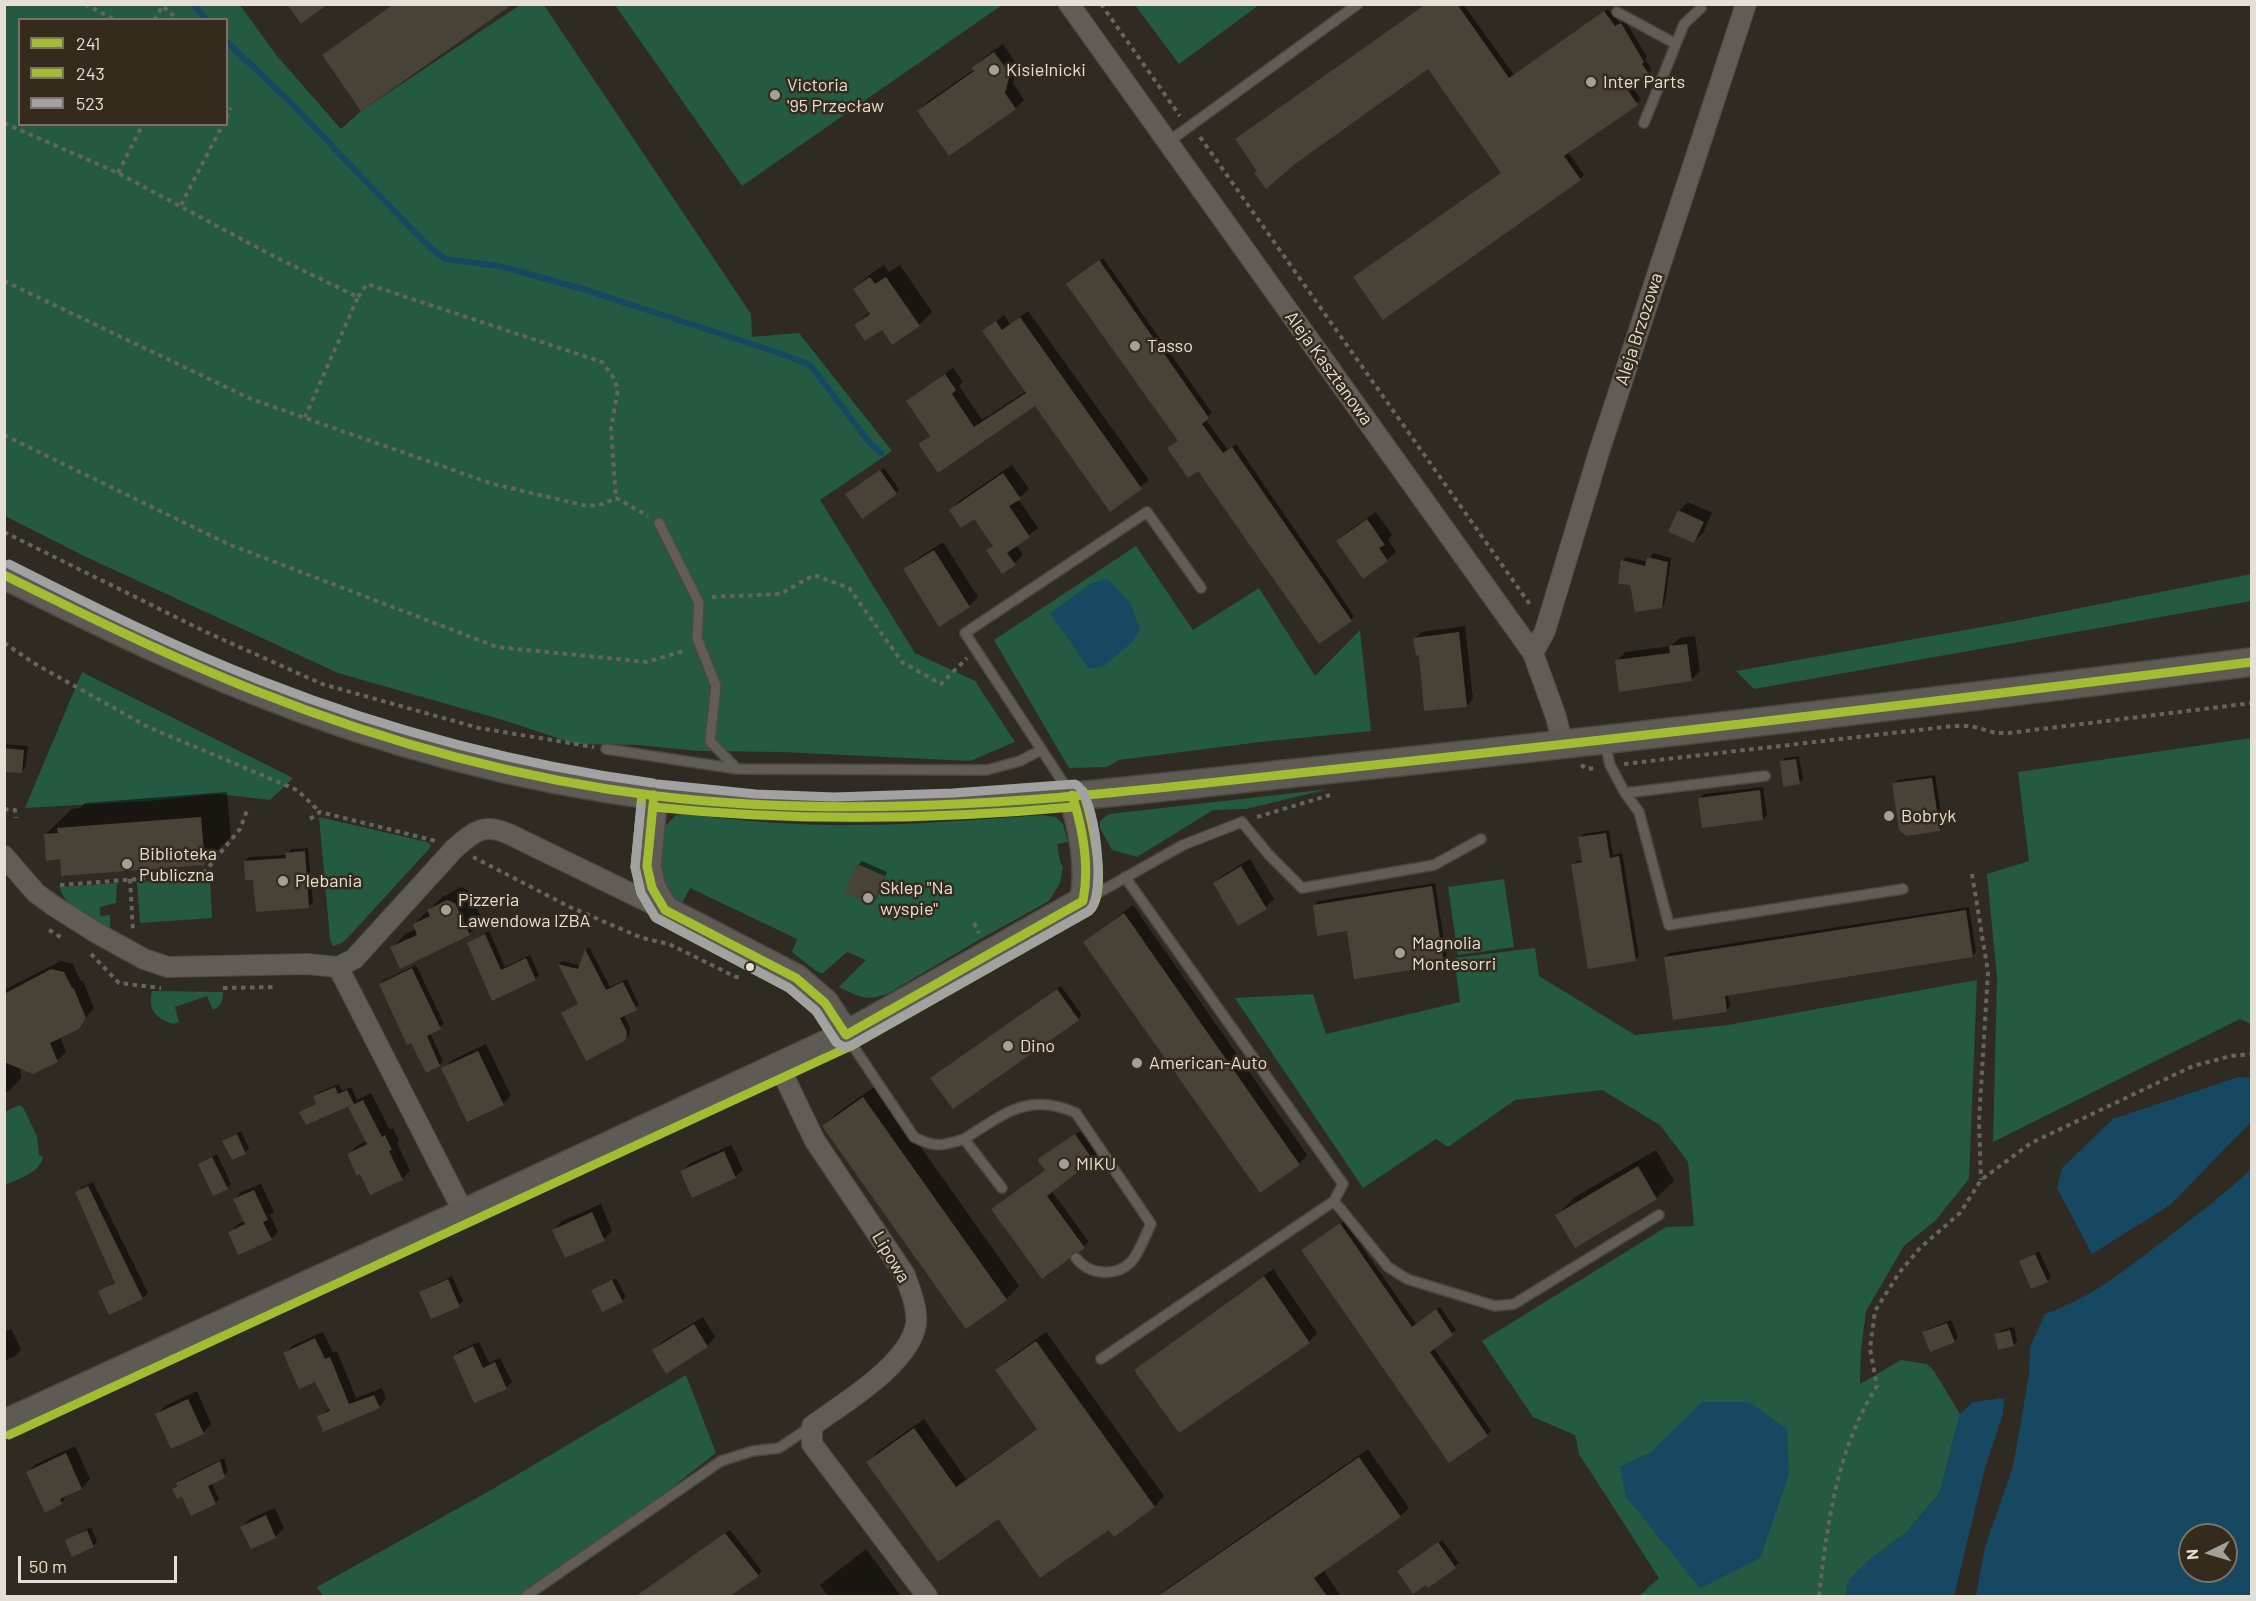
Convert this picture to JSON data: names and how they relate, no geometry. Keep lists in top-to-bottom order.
{
  "streets": {
    "street": ["Aleja Brzozowa", "Aleja Kasztanowa", "Lipowa"]
  },
  "crossings": [
    ["Aleja Brzozowa", "Aleja Kasztanowa"]
  ],
  "places": [
    "Kisielnicki",
    "Inter Parts",
    "Victoria '95 Przecław",
    "Tasso",
    "Bobryk",
    "Biblioteka Publiczna",
    "Plebania",
    "Sklep \"Na wyspie\"",
    "Pizzeria Lawendowa IZBA",
    "Magnolia Montesorri",
    "Dino",
    "American-Auto",
    "MIKU"
  ],
  "lines": ["transit line 523", "transit line 241", "transit line 243"],
  "legend": ["241", "243", "523"],
  "scale_bar": "50 m",
  "north": "left"
}
